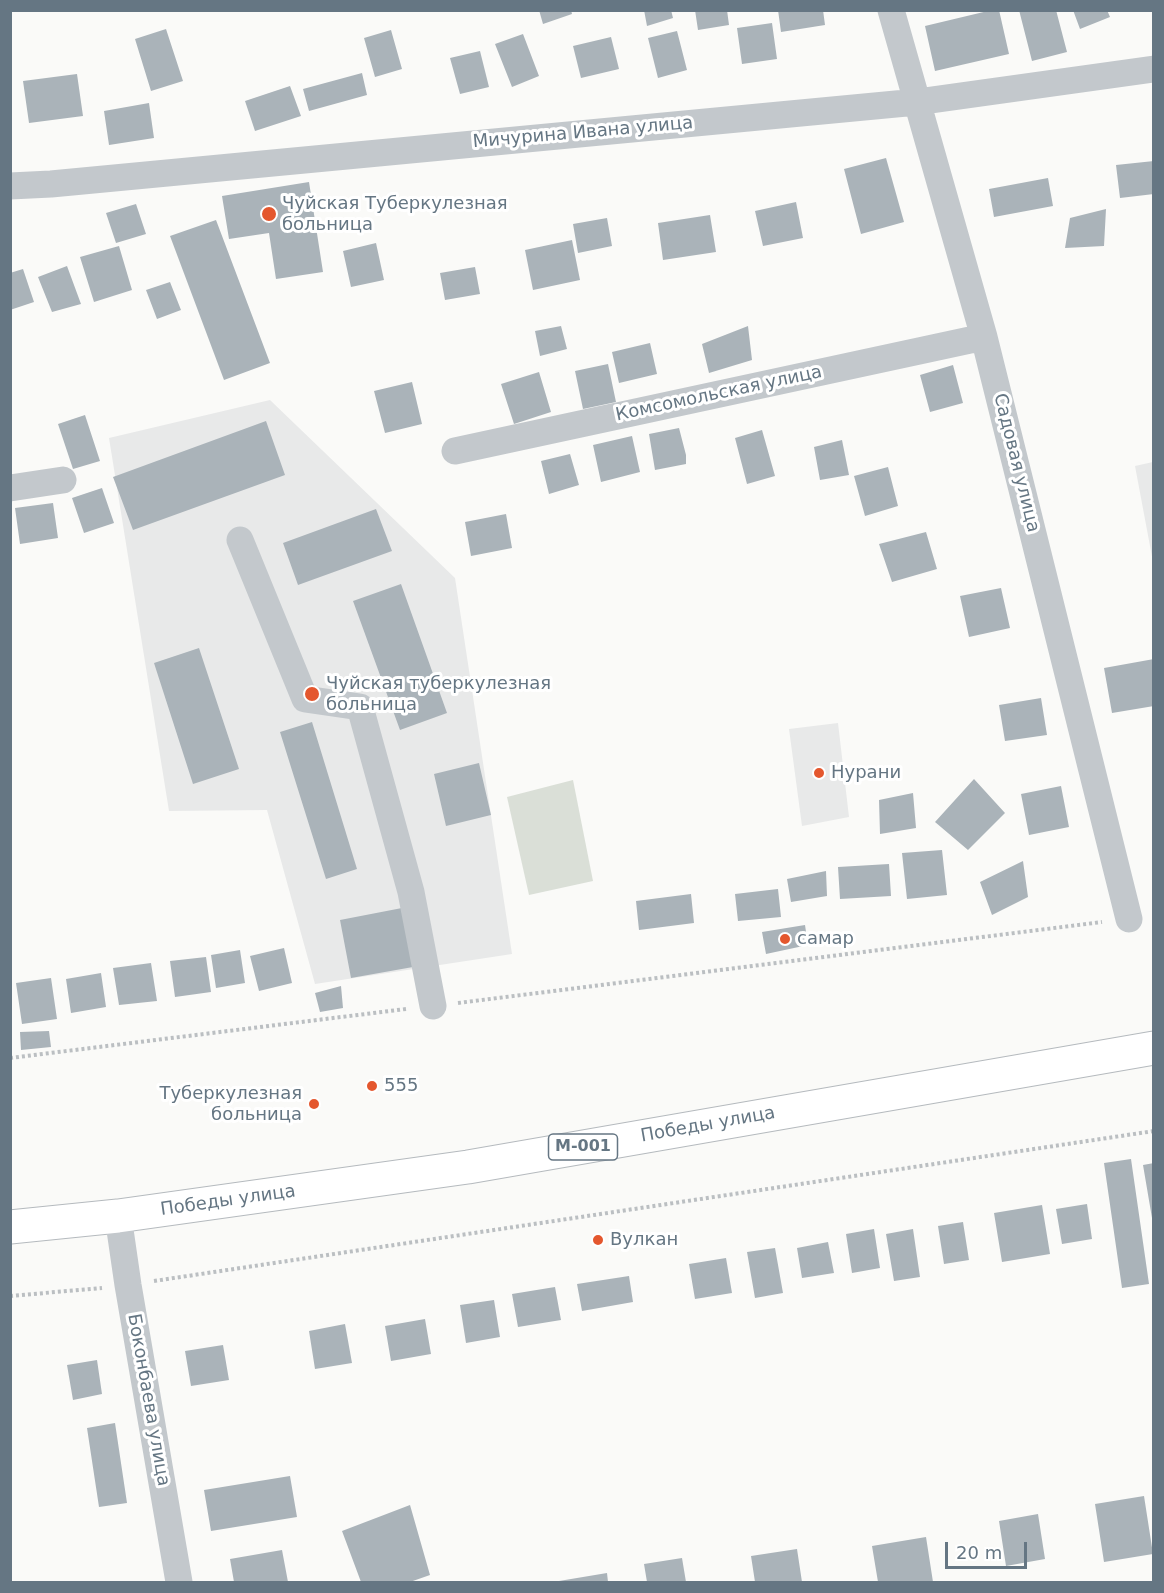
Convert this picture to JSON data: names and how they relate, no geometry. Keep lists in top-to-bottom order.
{
  "streets": {
    "main road": ["Победы улица", "М-001"],
    "street": [
      "Мичурина Ивана улица",
      "Комсомольская улица",
      "Садовая улица",
      "Боконбаева улица"
    ]
  },
  "crossings": [
    ["Мичурина Ивана улица", "Садовая улица"],
    ["Комсомольская улица", "Садовая улица"],
    ["Победы улица", "Боконбаева улица"]
  ],
  "places": [
    "Чуйская Туберкулезная больница",
    "Чуйская туберкулезная больница",
    "Нурани",
    "самар",
    "555",
    "Туберкулезная больница",
    "Вулкан"
  ],
  "scale_bar": "20 m"
}
